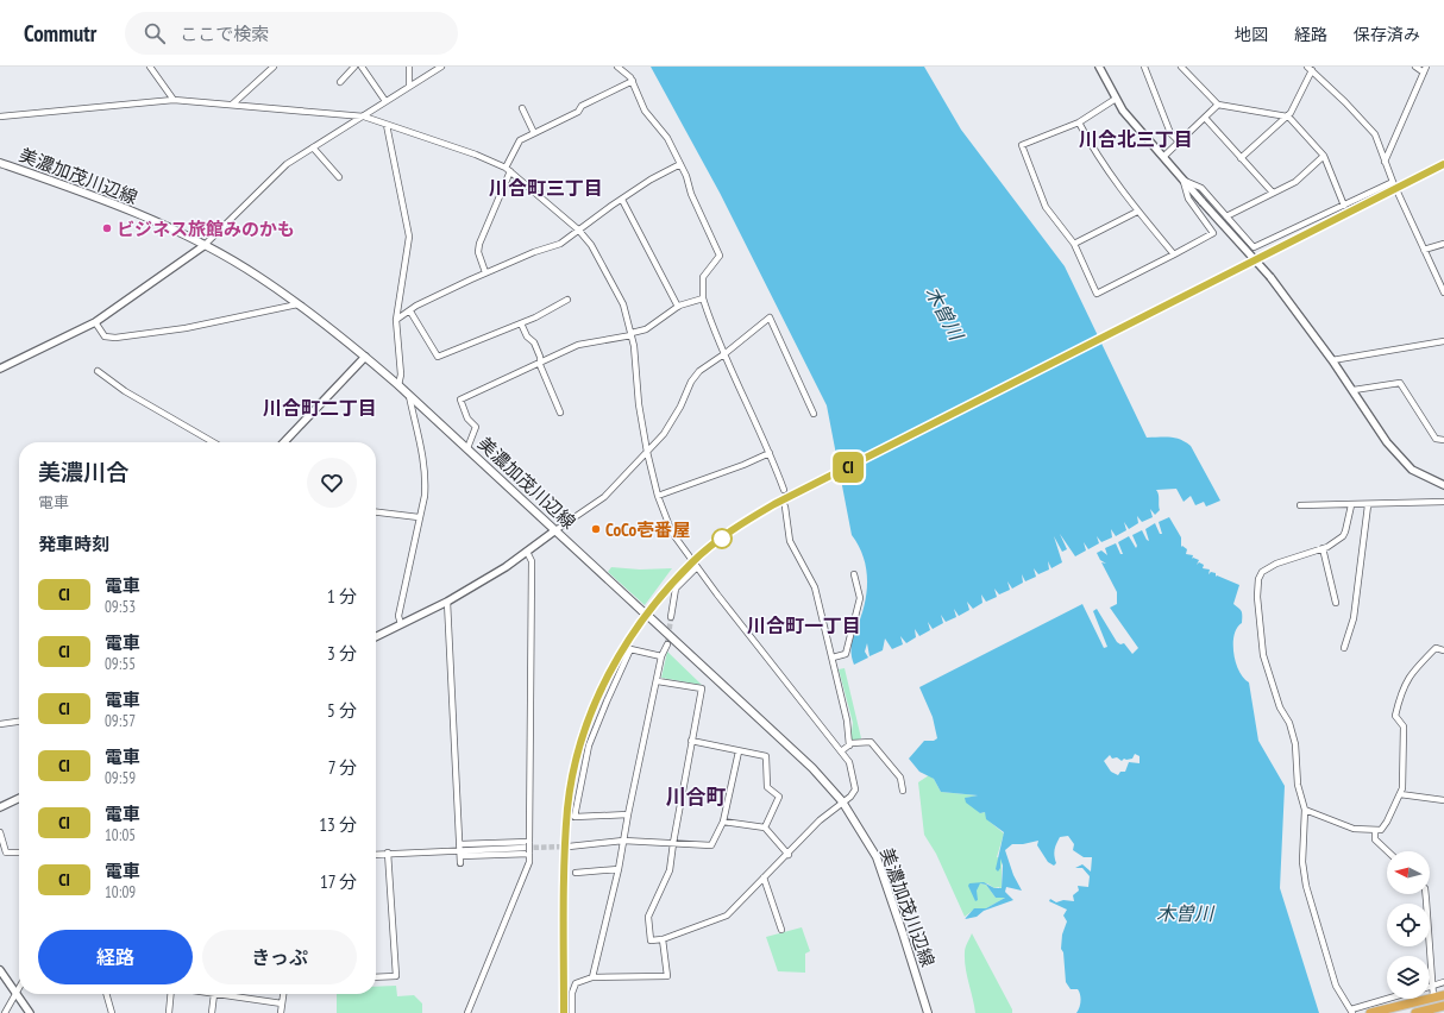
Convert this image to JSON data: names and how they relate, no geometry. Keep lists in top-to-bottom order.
{
  "streets": {
    "main road": ["美濃加茂川辺線"]
  },
  "districts": [
    "川合北三丁目",
    "川合町三丁目",
    "川合町二丁目",
    "川合町一丁目",
    "川合町"
  ],
  "water": ["木曽川"],
  "places": ["ビジネス旅館みのかも", "CoCo壱番屋"],
  "north": "left",
  "page": {
    "header": "Commutr",
    "search": "ここで検索",
    "nav": ["地図", "経路", "保存済み"],
    "on_map": "CI",
    "heading": [
      ["美濃川合", "電車"],
      "発車時刻"
    ],
    "list": [
      {
        "mark": "CI",
        "name": "電車",
        "note": "09:53",
        "value": "1 分"
      },
      {
        "mark": "CI",
        "name": "電車",
        "note": "09:55",
        "value": "3 分"
      },
      {
        "mark": "CI",
        "name": "電車",
        "note": "09:57",
        "value": "5 分"
      },
      {
        "mark": "CI",
        "name": "電車",
        "note": "09:59",
        "value": "7 分"
      },
      {
        "mark": "CI",
        "name": "電車",
        "note": "10:05",
        "value": "13 分"
      },
      {
        "mark": "CI",
        "name": "電車",
        "note": "10:09",
        "value": "17 分"
      }
    ],
    "buttons": ["経路", "きっぷ"]
  }
}
